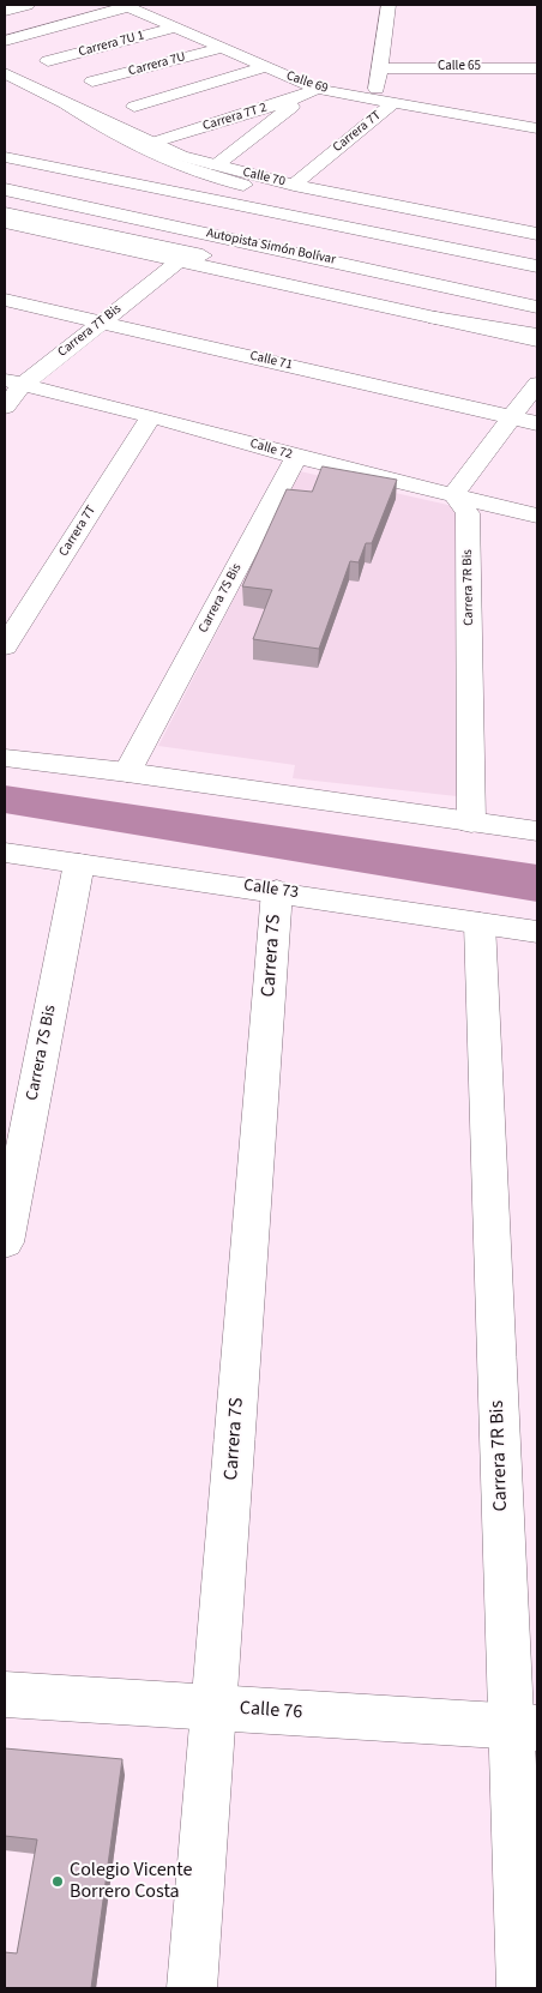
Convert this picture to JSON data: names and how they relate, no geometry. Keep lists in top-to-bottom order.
{
  "streets": {
    "main road": [
      "Carrera 7U 1",
      "Carrera 7U",
      "Calle 65",
      "Calle 69",
      "Carrera 7T 2",
      "Carrera 7T",
      "Calle 70",
      "Autopista Simón Bolívar",
      "Carrera 7T Bis",
      "Calle 71",
      "Calle 72",
      "Carrera 7R Bis",
      "Carrera 7S Bis",
      "Calle 73",
      "Carrera 7S",
      "Calle 76"
    ]
  },
  "crossings": [
    ["Carrera 7U 1", "Calle 69"],
    ["Carrera 7U", "Calle 69"],
    ["Calle 65", "Carrera 7T"],
    ["Calle 69", "Carrera 7T 2"],
    ["Calle 69", "Carrera 7T"],
    ["Carrera 7T 2", "Calle 70"],
    ["Carrera 7T", "Calle 70"],
    ["Carrera 7T", "Calle 72"],
    ["Carrera 7T Bis", "Calle 71"],
    ["Carrera 7T Bis", "Calle 72"],
    ["Calle 72", "Carrera 7R Bis"],
    ["Calle 72", "Carrera 7S Bis"],
    ["Carrera 7R Bis", "Calle 73"],
    ["Carrera 7R Bis", "Calle 76"],
    ["Carrera 7S Bis", "Calle 73"],
    ["Calle 73", "Carrera 7S"],
    ["Carrera 7S", "Calle 76"]
  ],
  "places": ["Colegio Vicente Borrero Costa"]
}
